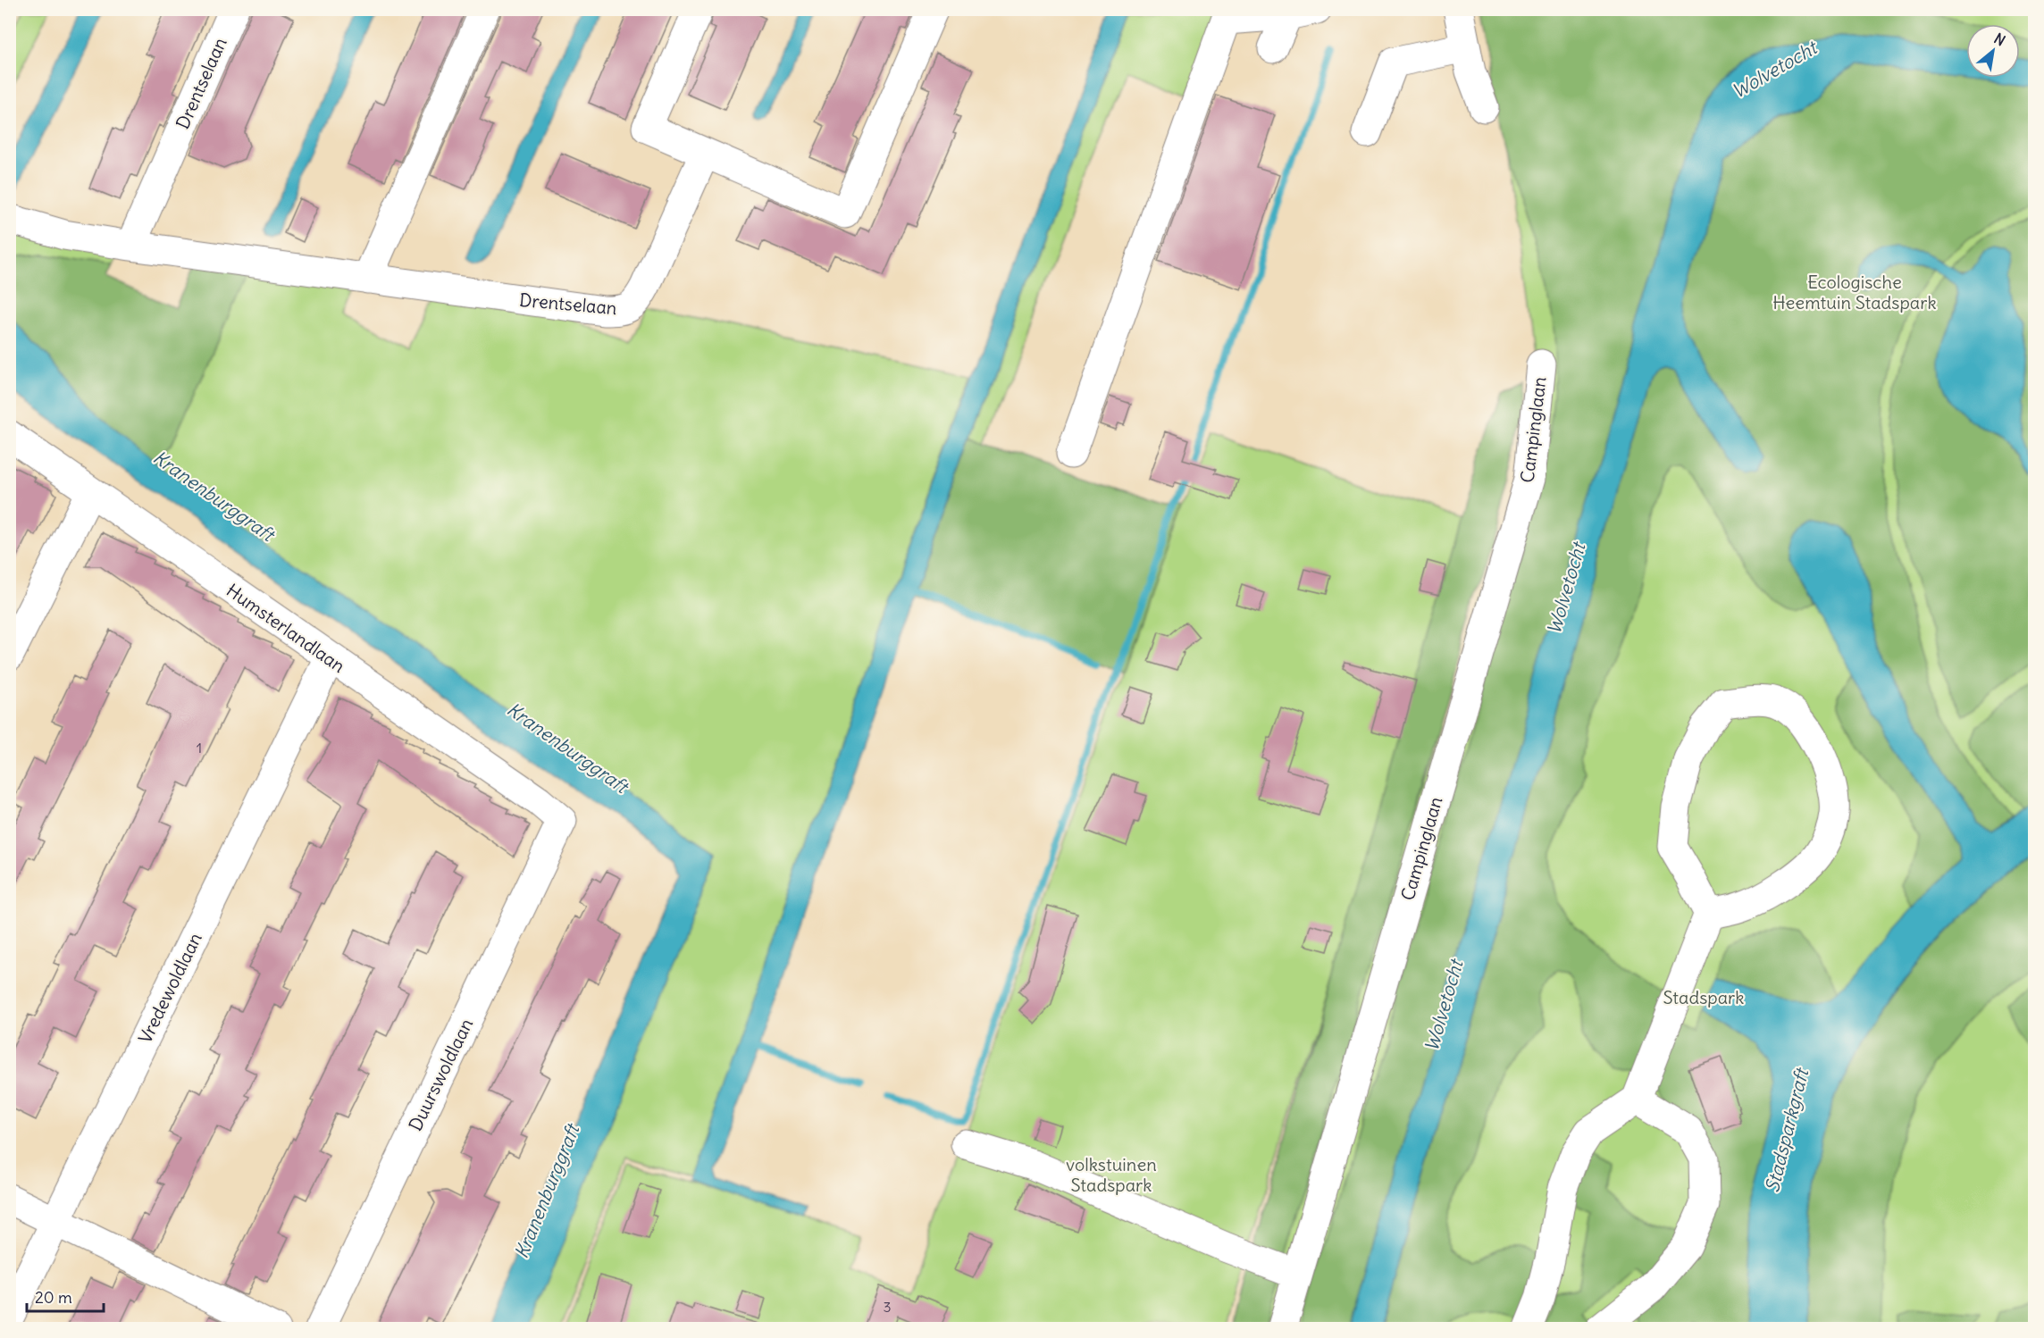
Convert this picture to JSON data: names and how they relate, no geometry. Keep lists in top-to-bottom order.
{
  "streets": {
    "street": [
      "Drentselaan",
      "Campinglaan",
      "Humsterlandlaan",
      "Vredewoldlaan",
      "Duurswoldlaan"
    ]
  },
  "crossings": [
    ["Humsterlandlaan", "Vredewoldlaan"],
    ["Humsterlandlaan", "Duurswoldlaan"]
  ],
  "water": ["Wolvetocht", "Kranenburggraft", "Stadsparkgraft"],
  "parks": ["Ecologische Heemtuin Stadspark", "Stadspark", "volkstuinen Stadspark"],
  "house_numbers": ["1", "3"],
  "scale_bar": "20 m",
  "north": "top right"
}
